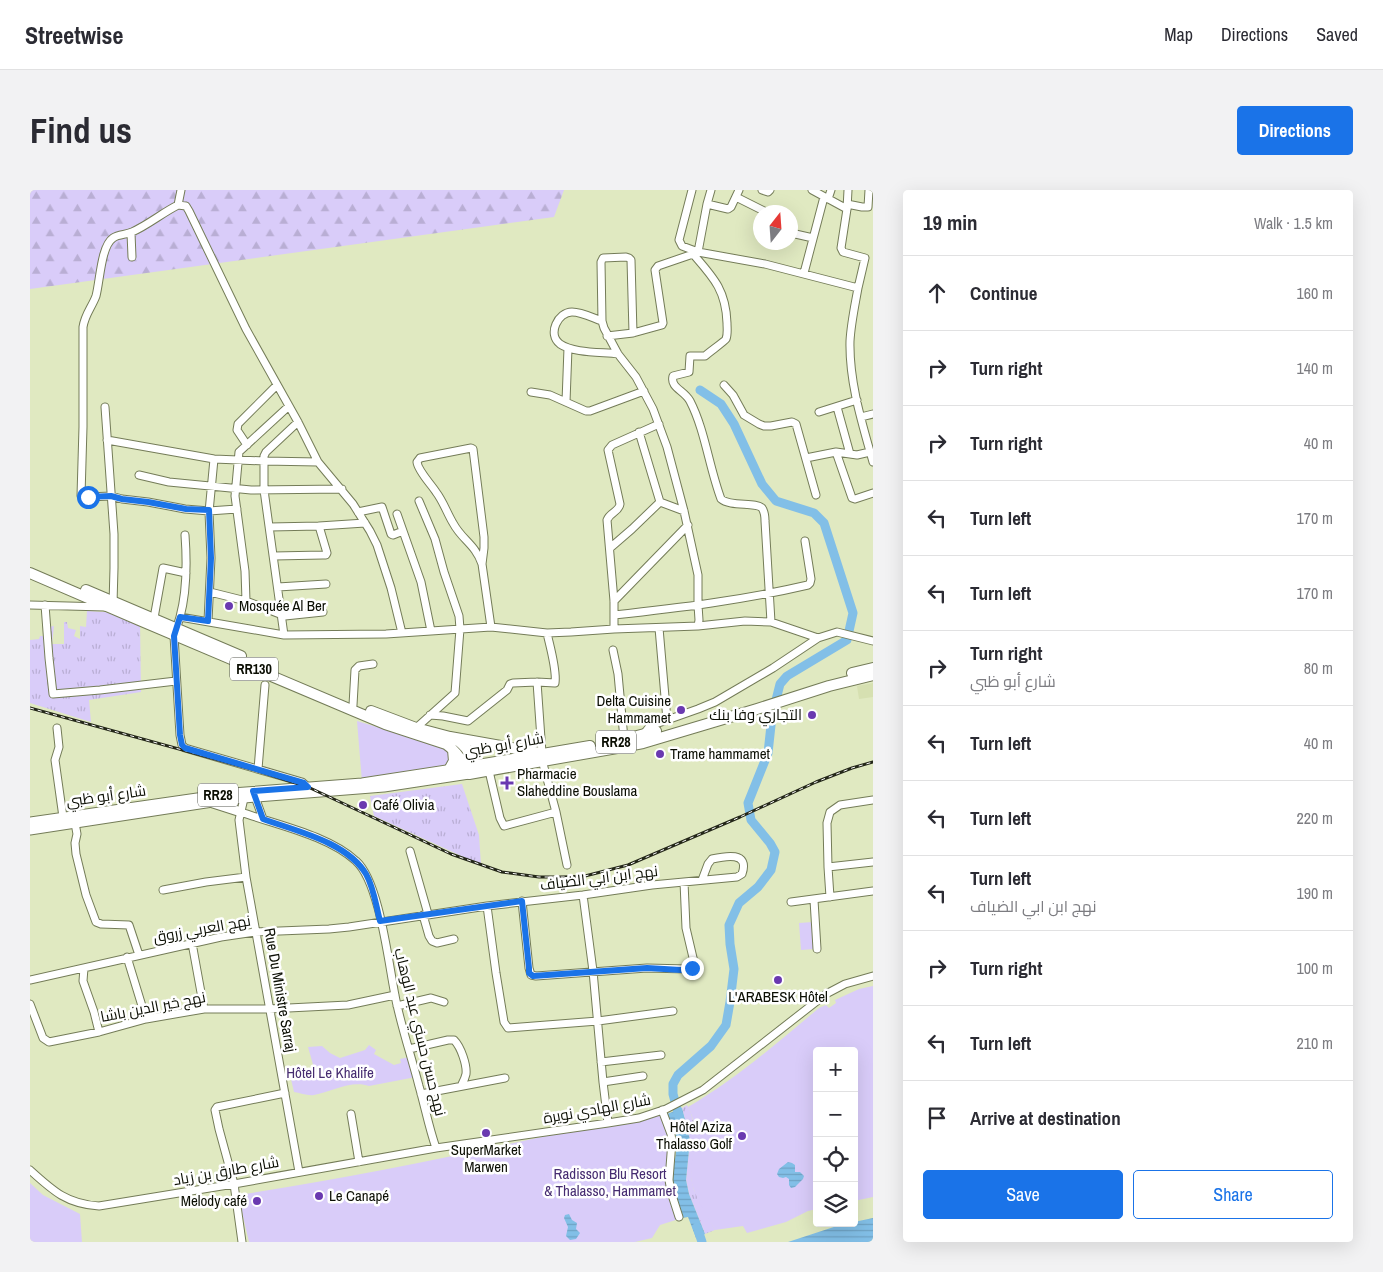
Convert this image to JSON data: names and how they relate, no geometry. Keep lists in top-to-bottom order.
{
  "streets": {
    "highway": ["RR130", "RR28", "شارع أبو ظبي"],
    "street": [
      "نهج ابن ابي الضياف",
      "نهج العربي زروق",
      "Rue Du Ministre Sarraj",
      "نهج خير الدين باشا",
      "نهج حسن حسني عبد الوهاب",
      "شارع الهادي نويرة",
      "شارع طارق بن زياد"
    ]
  },
  "crossings": [
    ["RR130", "شارع أبو ظبي"],
    ["RR28", "شارع أبو ظبي"],
    ["شارع أبو ظبي", "Rue Du Ministre Sarraj"],
    ["نهج ابن ابي الضياف", "نهج العربي زروق"],
    ["نهج ابن ابي الضياف", "نهج حسن حسني عبد الوهاب"],
    ["نهج العربي زروق", "Rue Du Ministre Sarraj"],
    ["نهج العربي زروق", "نهج حسن حسني عبد الوهاب"],
    ["Rue Du Ministre Sarraj", "نهج خير الدين باشا"],
    ["Rue Du Ministre Sarraj", "نهج حسن حسني عبد الوهاب"],
    ["Rue Du Ministre Sarraj", "شارع طارق بن زياد"],
    ["نهج خير الدين باشا", "نهج حسن حسني عبد الوهاب"],
    ["نهج حسن حسني عبد الوهاب", "شارع الهادي نويرة"],
    ["نهج حسن حسني عبد الوهاب", "شارع طارق بن زياد"],
    ["شارع الهادي نويرة", "شارع طارق بن زياد"]
  ],
  "parks": ["Hôtel Le Khalife", "Radisson Blu Resort & Thalasso, Hammamet"],
  "places": {
    "other": [
      "Mosquée Al Ber",
      "Delta Cuisine Hammamet",
      "التجاري وفا بنك",
      "Trame hammamet",
      "Café Olivia",
      "L'ARABESK Hôtel",
      "SuperMarket Marwen",
      "Hôtel Aziza Thalasso Golf",
      "Le Canapé",
      "Melody café"
    ],
    "health": ["Pharmacie Slaheddine Bouslama"]
  },
  "north": "top",
  "page": {
    "header": "Streetwise",
    "nav": ["Map", "Directions", "Saved"],
    "buttons": [
      "Directions",
      ["Save", "Share"]
    ],
    "title": "Find us",
    "heading": ["19 min", "Walk · 1.5 km"],
    "list": [
      ["Continue", "160 m"],
      ["Turn right", "140 m"],
      ["Turn right", "40 m"],
      ["Turn left", "170 m"],
      ["Turn left", "170 m"],
      ["Turn right", "شارع أبو ظبي", "80 m"],
      ["Turn left", "40 m"],
      ["Turn left", "220 m"],
      ["Turn left", "نهج ابن ابي الضياف", "190 m"],
      ["Turn right", "100 m"],
      ["Turn left", "210 m"],
      "Arrive at destination"
    ],
    "map_buttons": ["+", "−"]
  }
}
